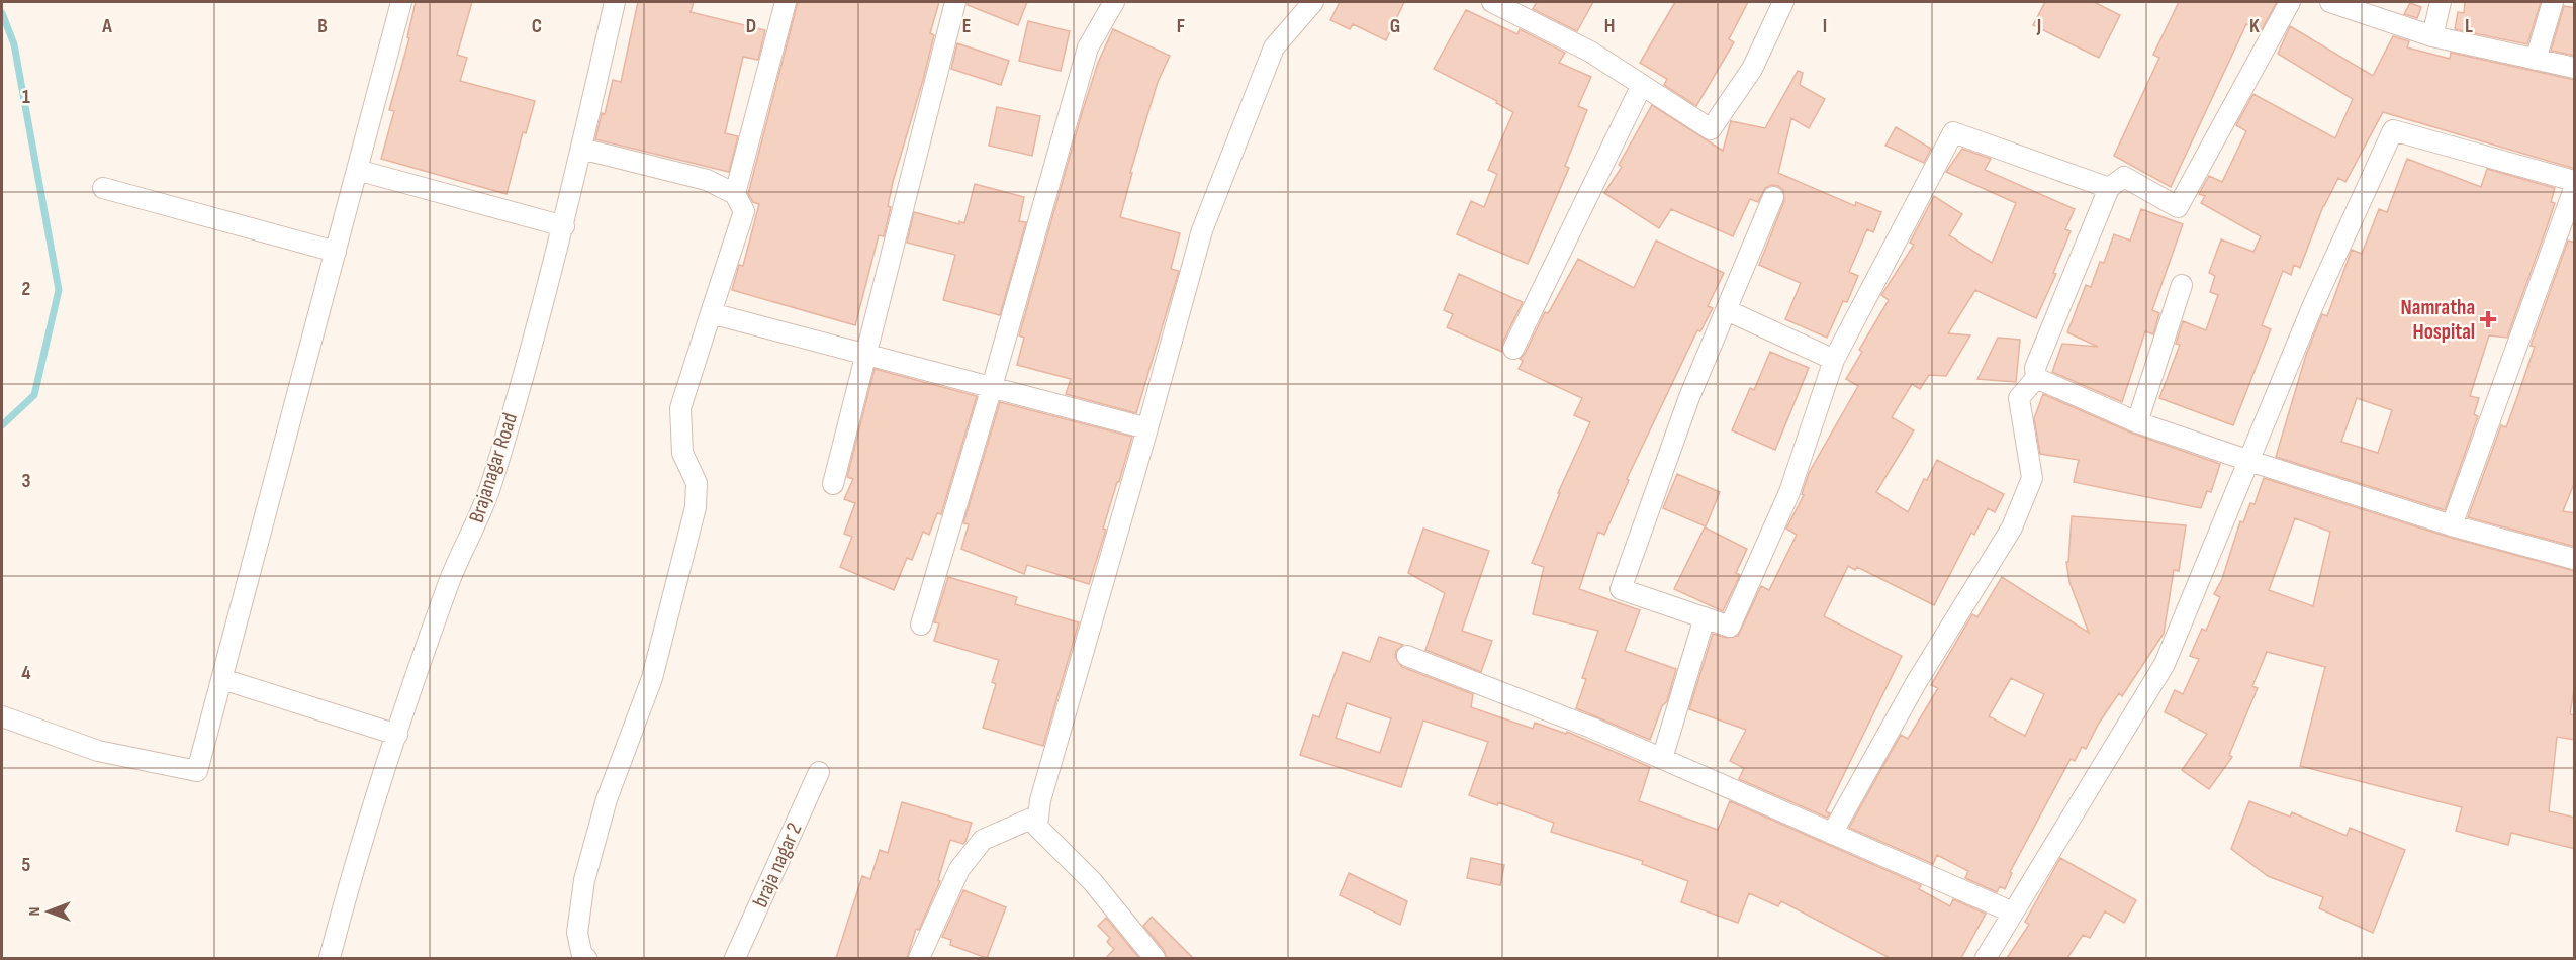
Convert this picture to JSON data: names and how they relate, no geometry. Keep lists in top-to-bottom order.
{
  "streets": {
    "street": ["Brajanagar Road", "braja nagar 2"]
  },
  "places": {
    "health": ["Namratha Hospital"]
  },
  "north": "left",
  "grid": {
    "columns": [
      "A",
      "B",
      "C",
      "D",
      "E",
      "F",
      "G",
      "H",
      "I",
      "J",
      "K",
      "L"
    ],
    "rows": [
      "1",
      "2",
      "3",
      "4",
      "5"
    ]
  }
}
